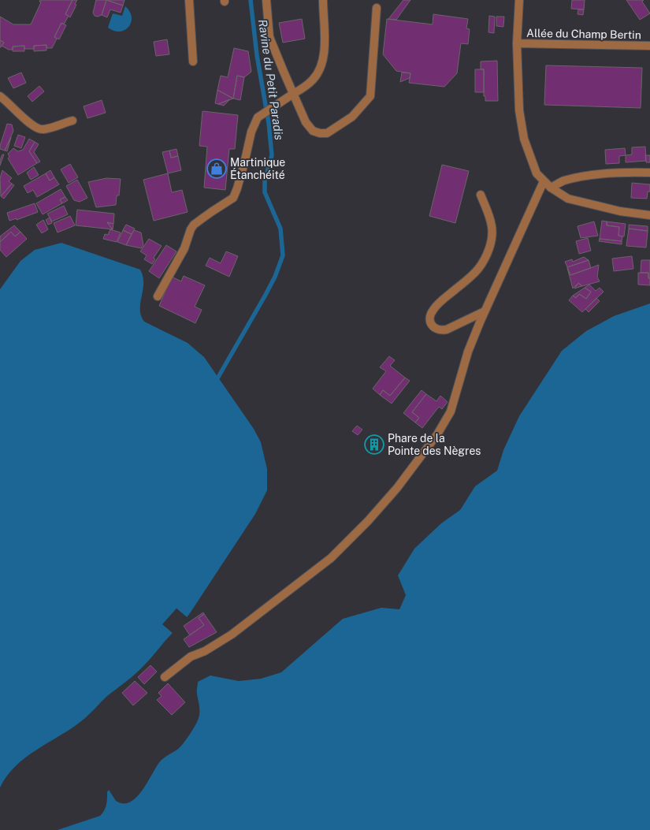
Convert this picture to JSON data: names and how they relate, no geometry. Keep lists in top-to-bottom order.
{
  "streets": {
    "street": ["Allée du Champ Bertin"]
  },
  "water": ["Ravine du Petit Paradis"],
  "places": {
    "shop": ["Martinique Étanchéité"],
    "building": ["Phare de la Pointe des Nègres"]
  }
}
